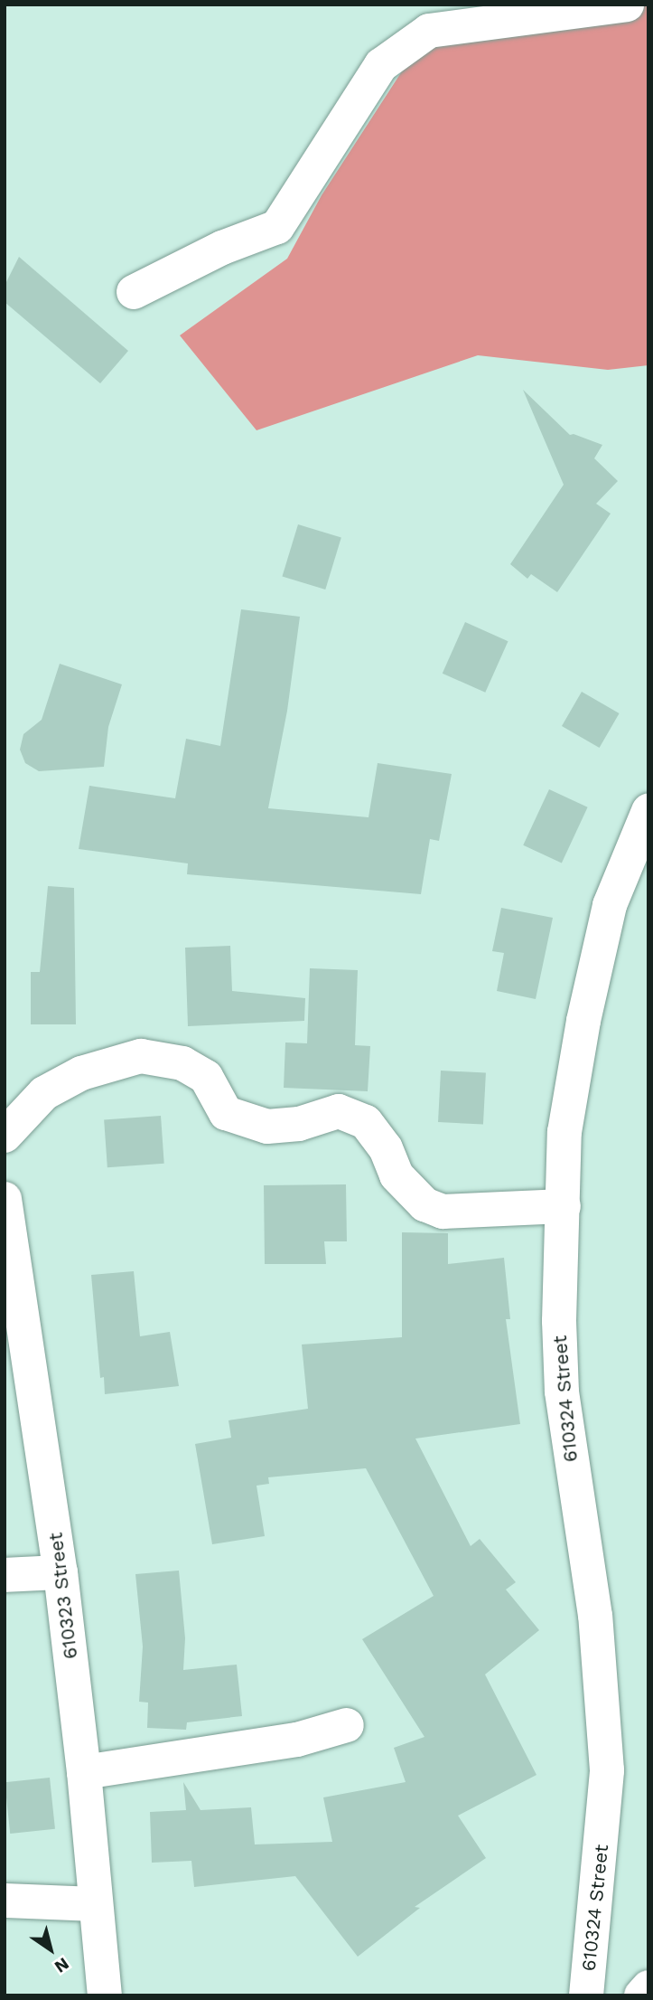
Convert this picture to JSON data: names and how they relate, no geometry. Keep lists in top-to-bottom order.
{
  "streets": {
    "street": ["610324 Street", "610323 Street"]
  },
  "north": "bottom right"
}
